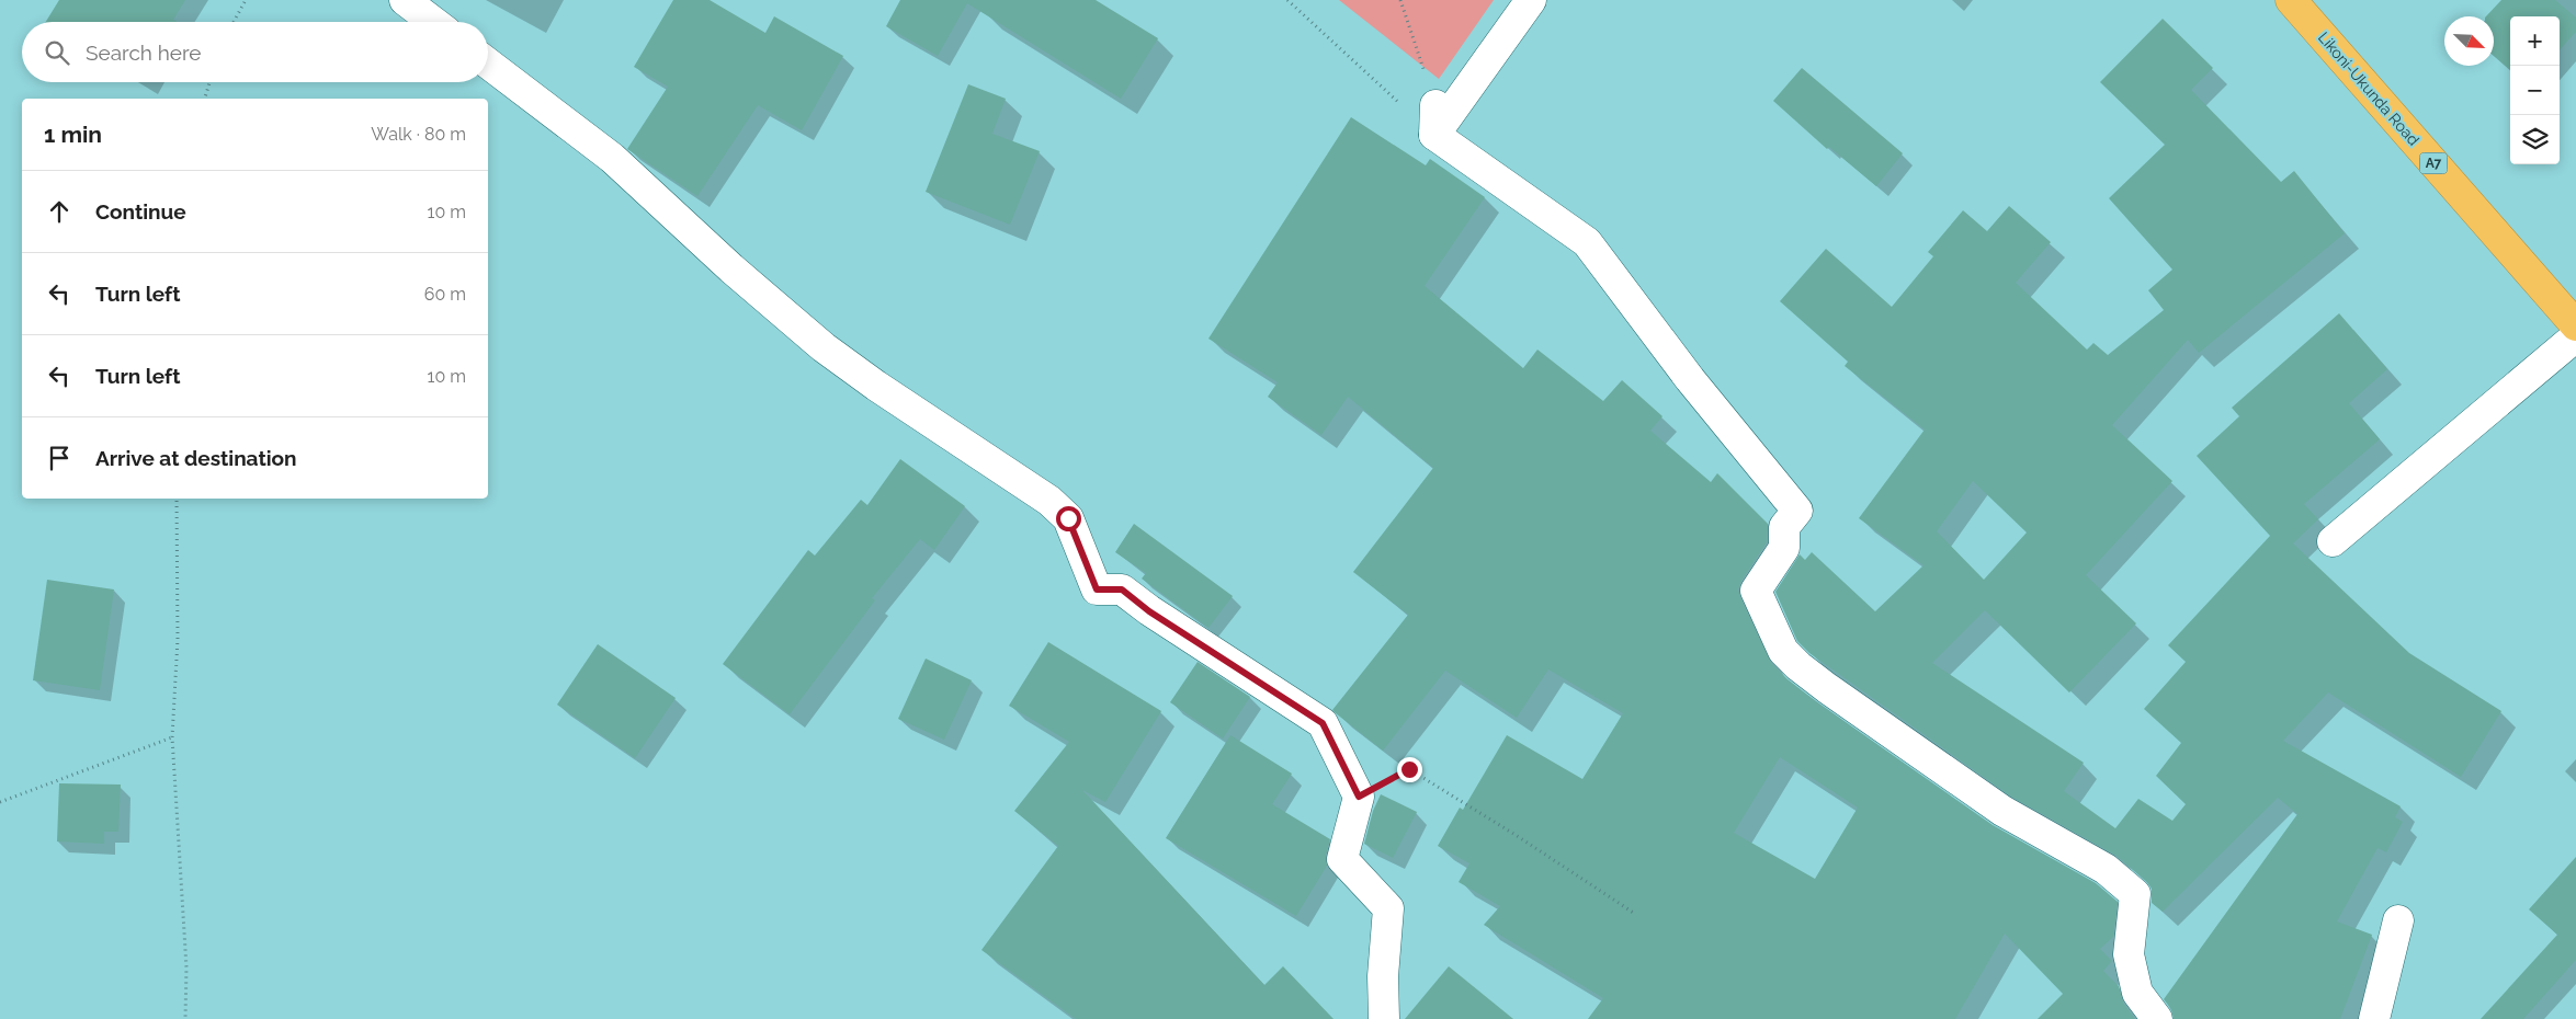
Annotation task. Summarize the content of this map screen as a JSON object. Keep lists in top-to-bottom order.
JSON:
{
  "streets": {
    "highway": ["Likoni-Ukunda Road", "A7"]
  },
  "north": "bottom right",
  "page": {
    "map_buttons": ["+", "−"],
    "search": "Search here",
    "heading": ["1 min", "Walk · 80 m"],
    "list": [
      ["Continue", "10 m"],
      ["Turn left", "60 m"],
      ["Turn left", "10 m"],
      "Arrive at destination"
    ]
  }
}
